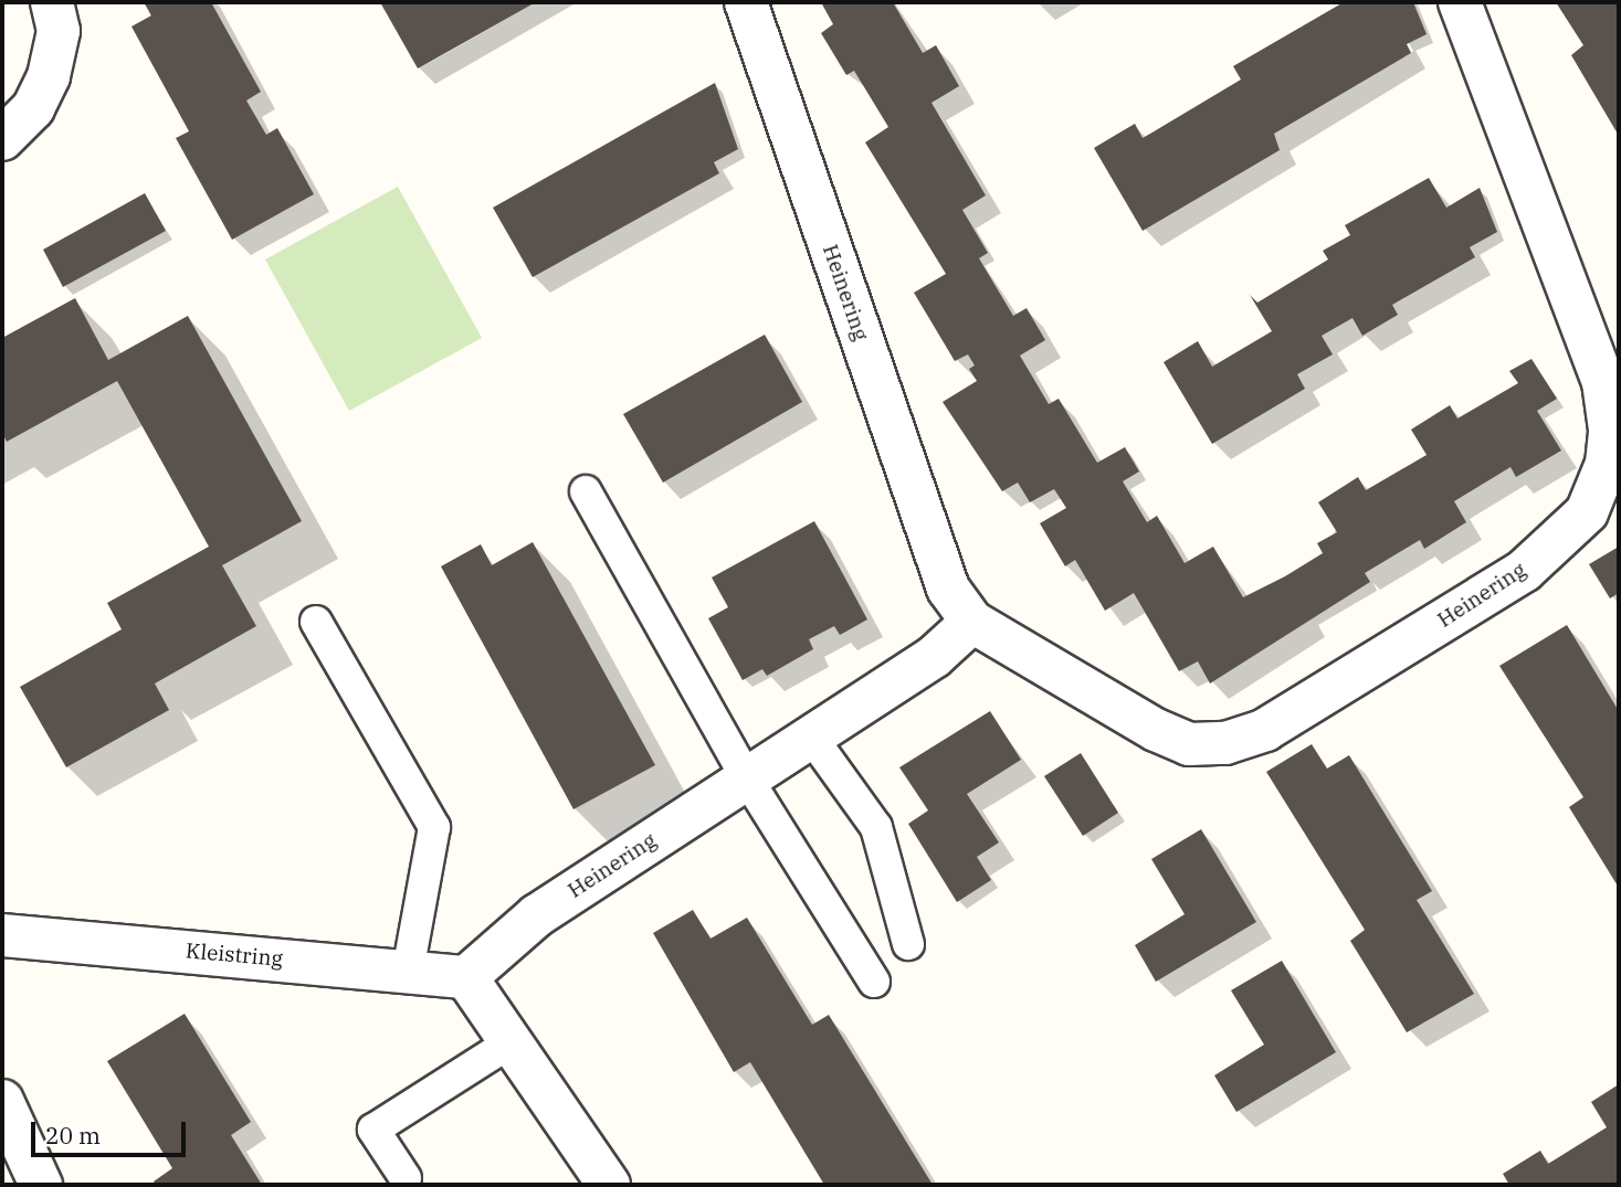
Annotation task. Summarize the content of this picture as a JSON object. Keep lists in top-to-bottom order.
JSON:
{
  "streets": {
    "street": ["Heinering", "Kleistring"]
  },
  "crossings": [
    ["Heinering", "Kleistring"]
  ],
  "scale_bar": "20 m"
}
